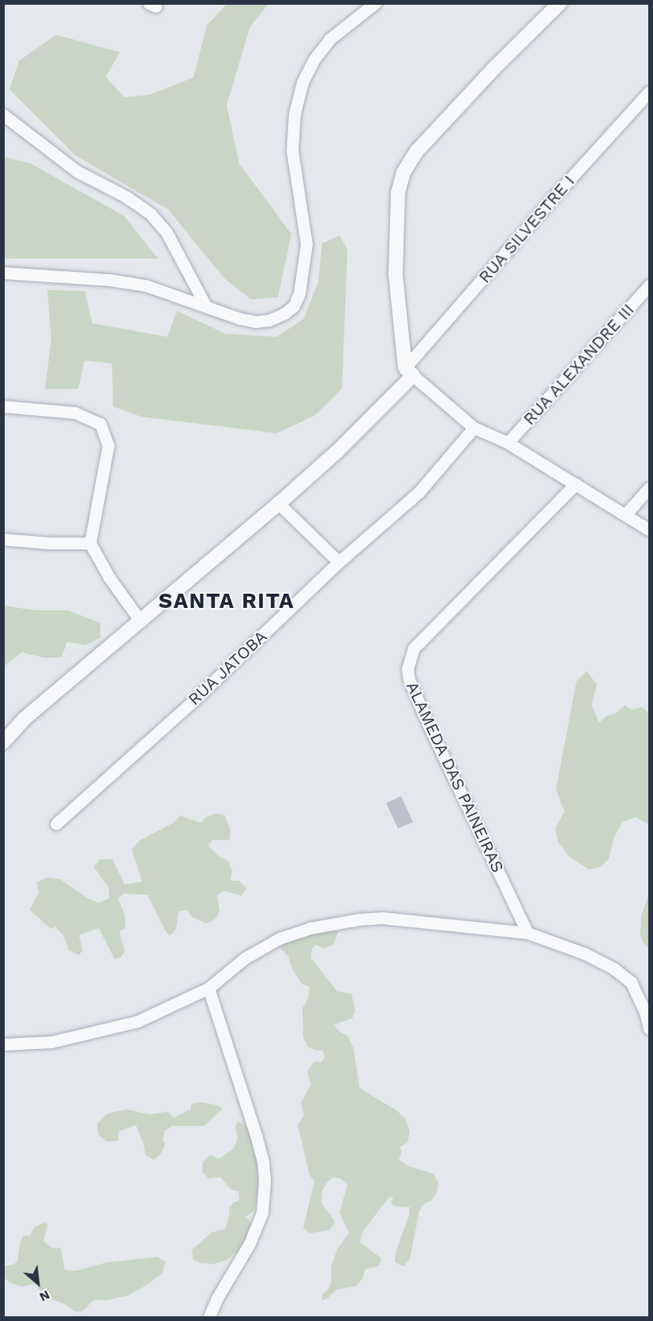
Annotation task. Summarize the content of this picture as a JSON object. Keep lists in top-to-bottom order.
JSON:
{
  "streets": {
    "street": [
      "RUA SILVESTRE I",
      "RUA ALEXANDRE III",
      "RUA JATOBA",
      "ALAMEDA DAS PAINEIRAS"
    ]
  },
  "districts": ["SANTA RITA"],
  "north": "bottom right"
}
